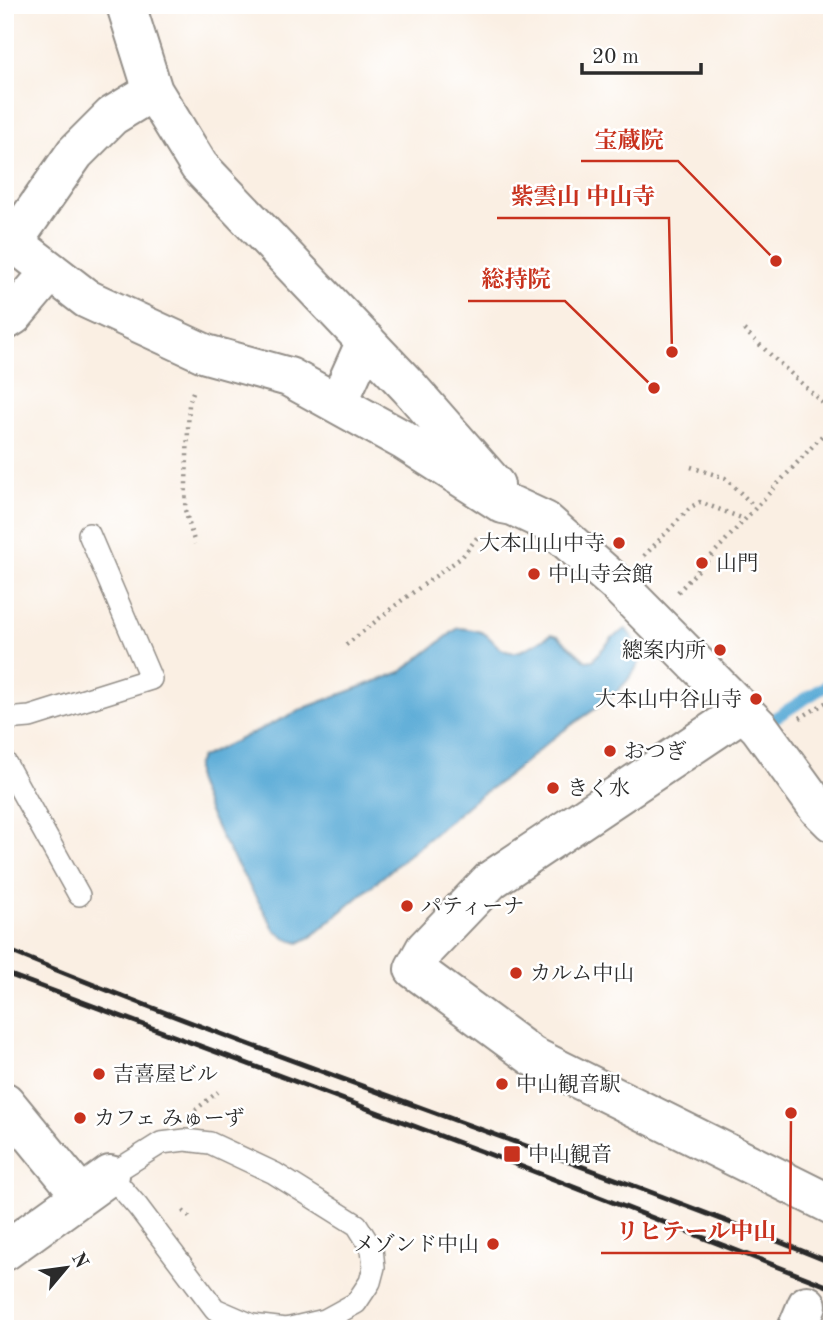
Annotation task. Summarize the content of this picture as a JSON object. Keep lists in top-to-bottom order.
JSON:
{
  "places": {
    "other": [
      "宝蔵院",
      "紫雲山 中山寺",
      "総持院",
      "大本山山中寺",
      "山門",
      "中山寺会館",
      "總案内所",
      "大本山中谷山寺",
      "おつぎ",
      "きく水",
      "パティーナ",
      "カルム中山",
      "吉喜屋ビル",
      "中山観音駅",
      "リヒテール中山",
      "カフェ みゅーず",
      "メゾンド中山"
    ],
    "transit": ["中山観音"]
  },
  "scale_bar": "20 m",
  "north": "top right"
}
